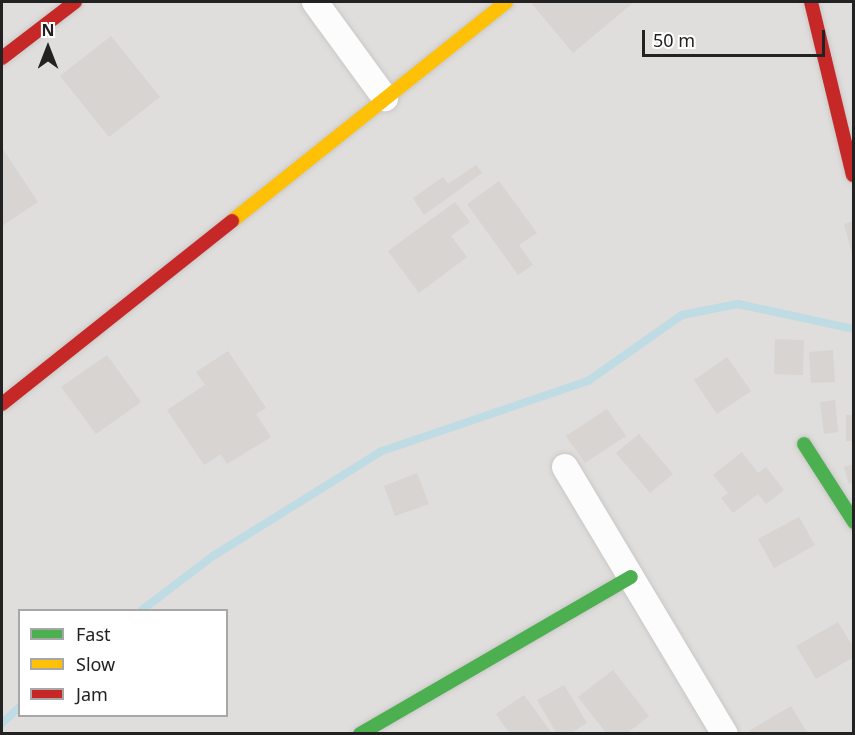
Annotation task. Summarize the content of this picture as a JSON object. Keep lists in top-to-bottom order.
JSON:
{
  "legend": ["Fast", "Slow", "Jam"],
  "scale_bar": "50 m",
  "north": "top"
}
